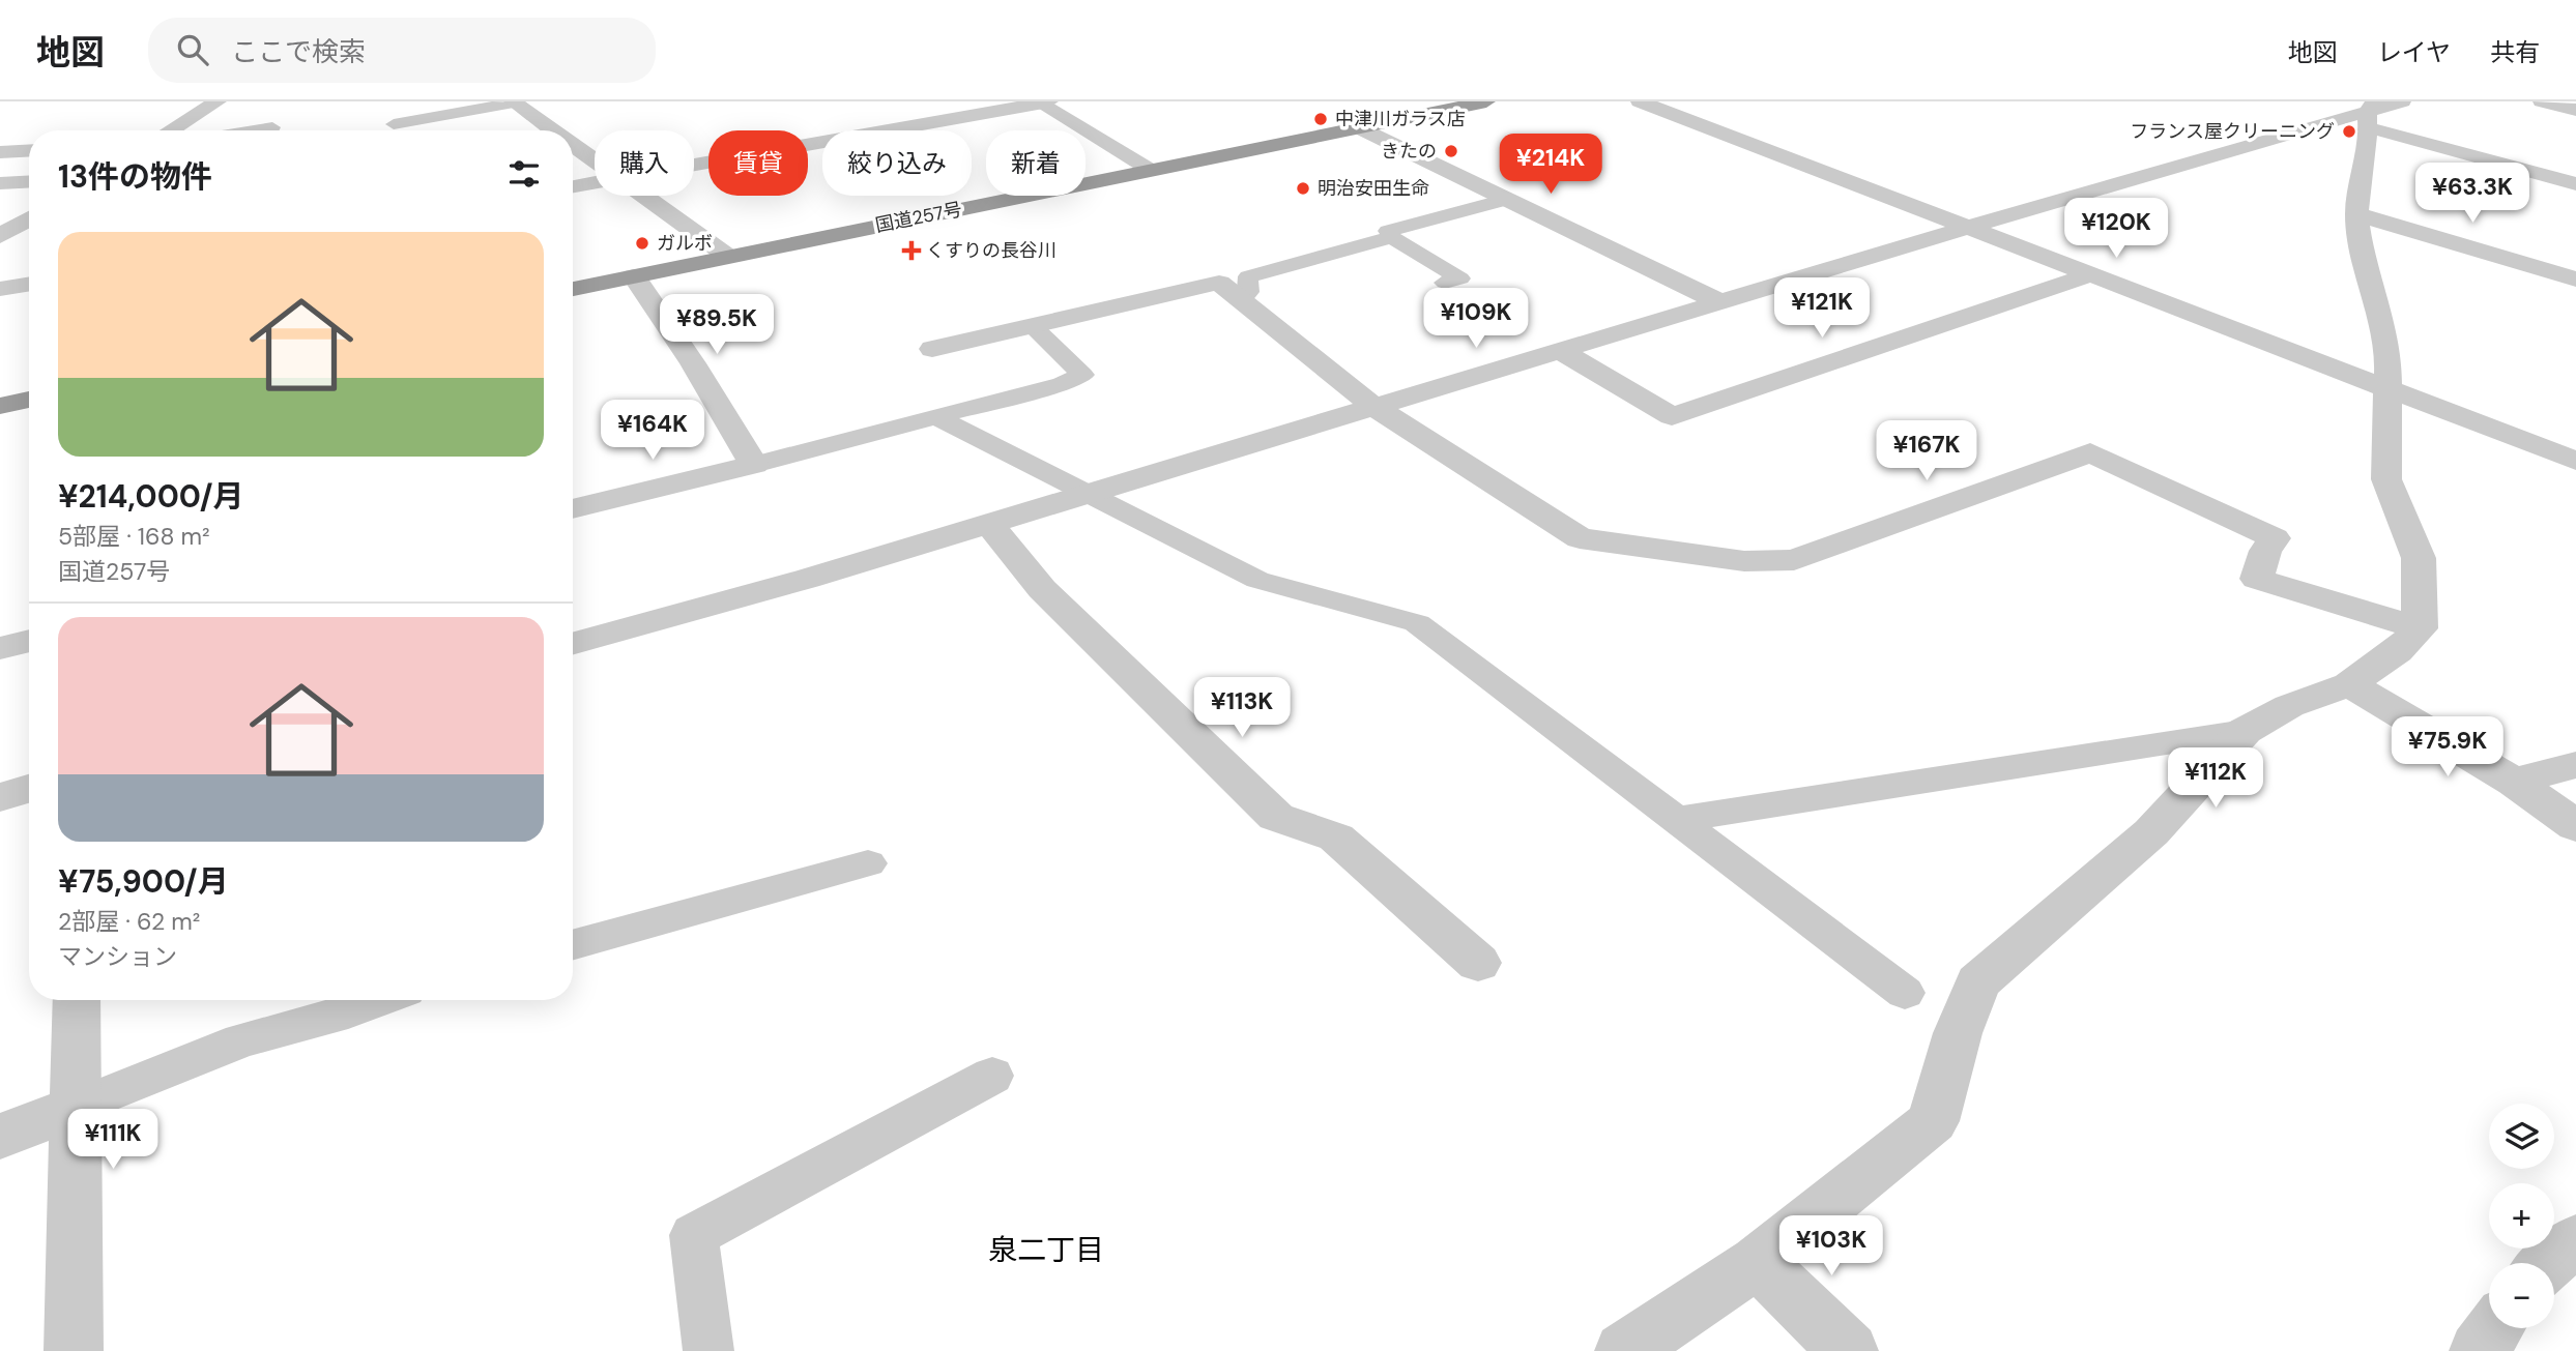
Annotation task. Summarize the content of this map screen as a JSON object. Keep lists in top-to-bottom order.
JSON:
{
  "streets": {
    "highway": ["国道257号"]
  },
  "districts": ["泉二丁目"],
  "places": {
    "other": [
      "中津川ガラス店",
      "フランス屋クリーニング",
      "きたの",
      "明治安田生命",
      "ガルボ"
    ],
    "health": ["くすりの長谷川"]
  },
  "page": {
    "header": "地図",
    "search": "ここで検索",
    "nav": ["地図", "レイヤ", "共有"],
    "chip": [
      "購入",
      "賃貸",
      "絞り込み",
      "新着"
    ],
    "heading": "13件の物件",
    "price": [
      "¥214K",
      "¥63.3K",
      "¥120K",
      "¥121K",
      "¥109K",
      "¥89.5K",
      "¥164K",
      "¥167K",
      "¥113K",
      "¥75.9K",
      "¥112K",
      "¥111K",
      "¥103K"
    ],
    "list": [
      {
        "name": "¥214,000/月",
        "note": "5部屋 · 168 m² · 国道257号"
      },
      {
        "name": "¥75,900/月",
        "note": "2部屋 · 62 m² · マンション"
      }
    ],
    "map_buttons": ["+", "−"]
  }
}
